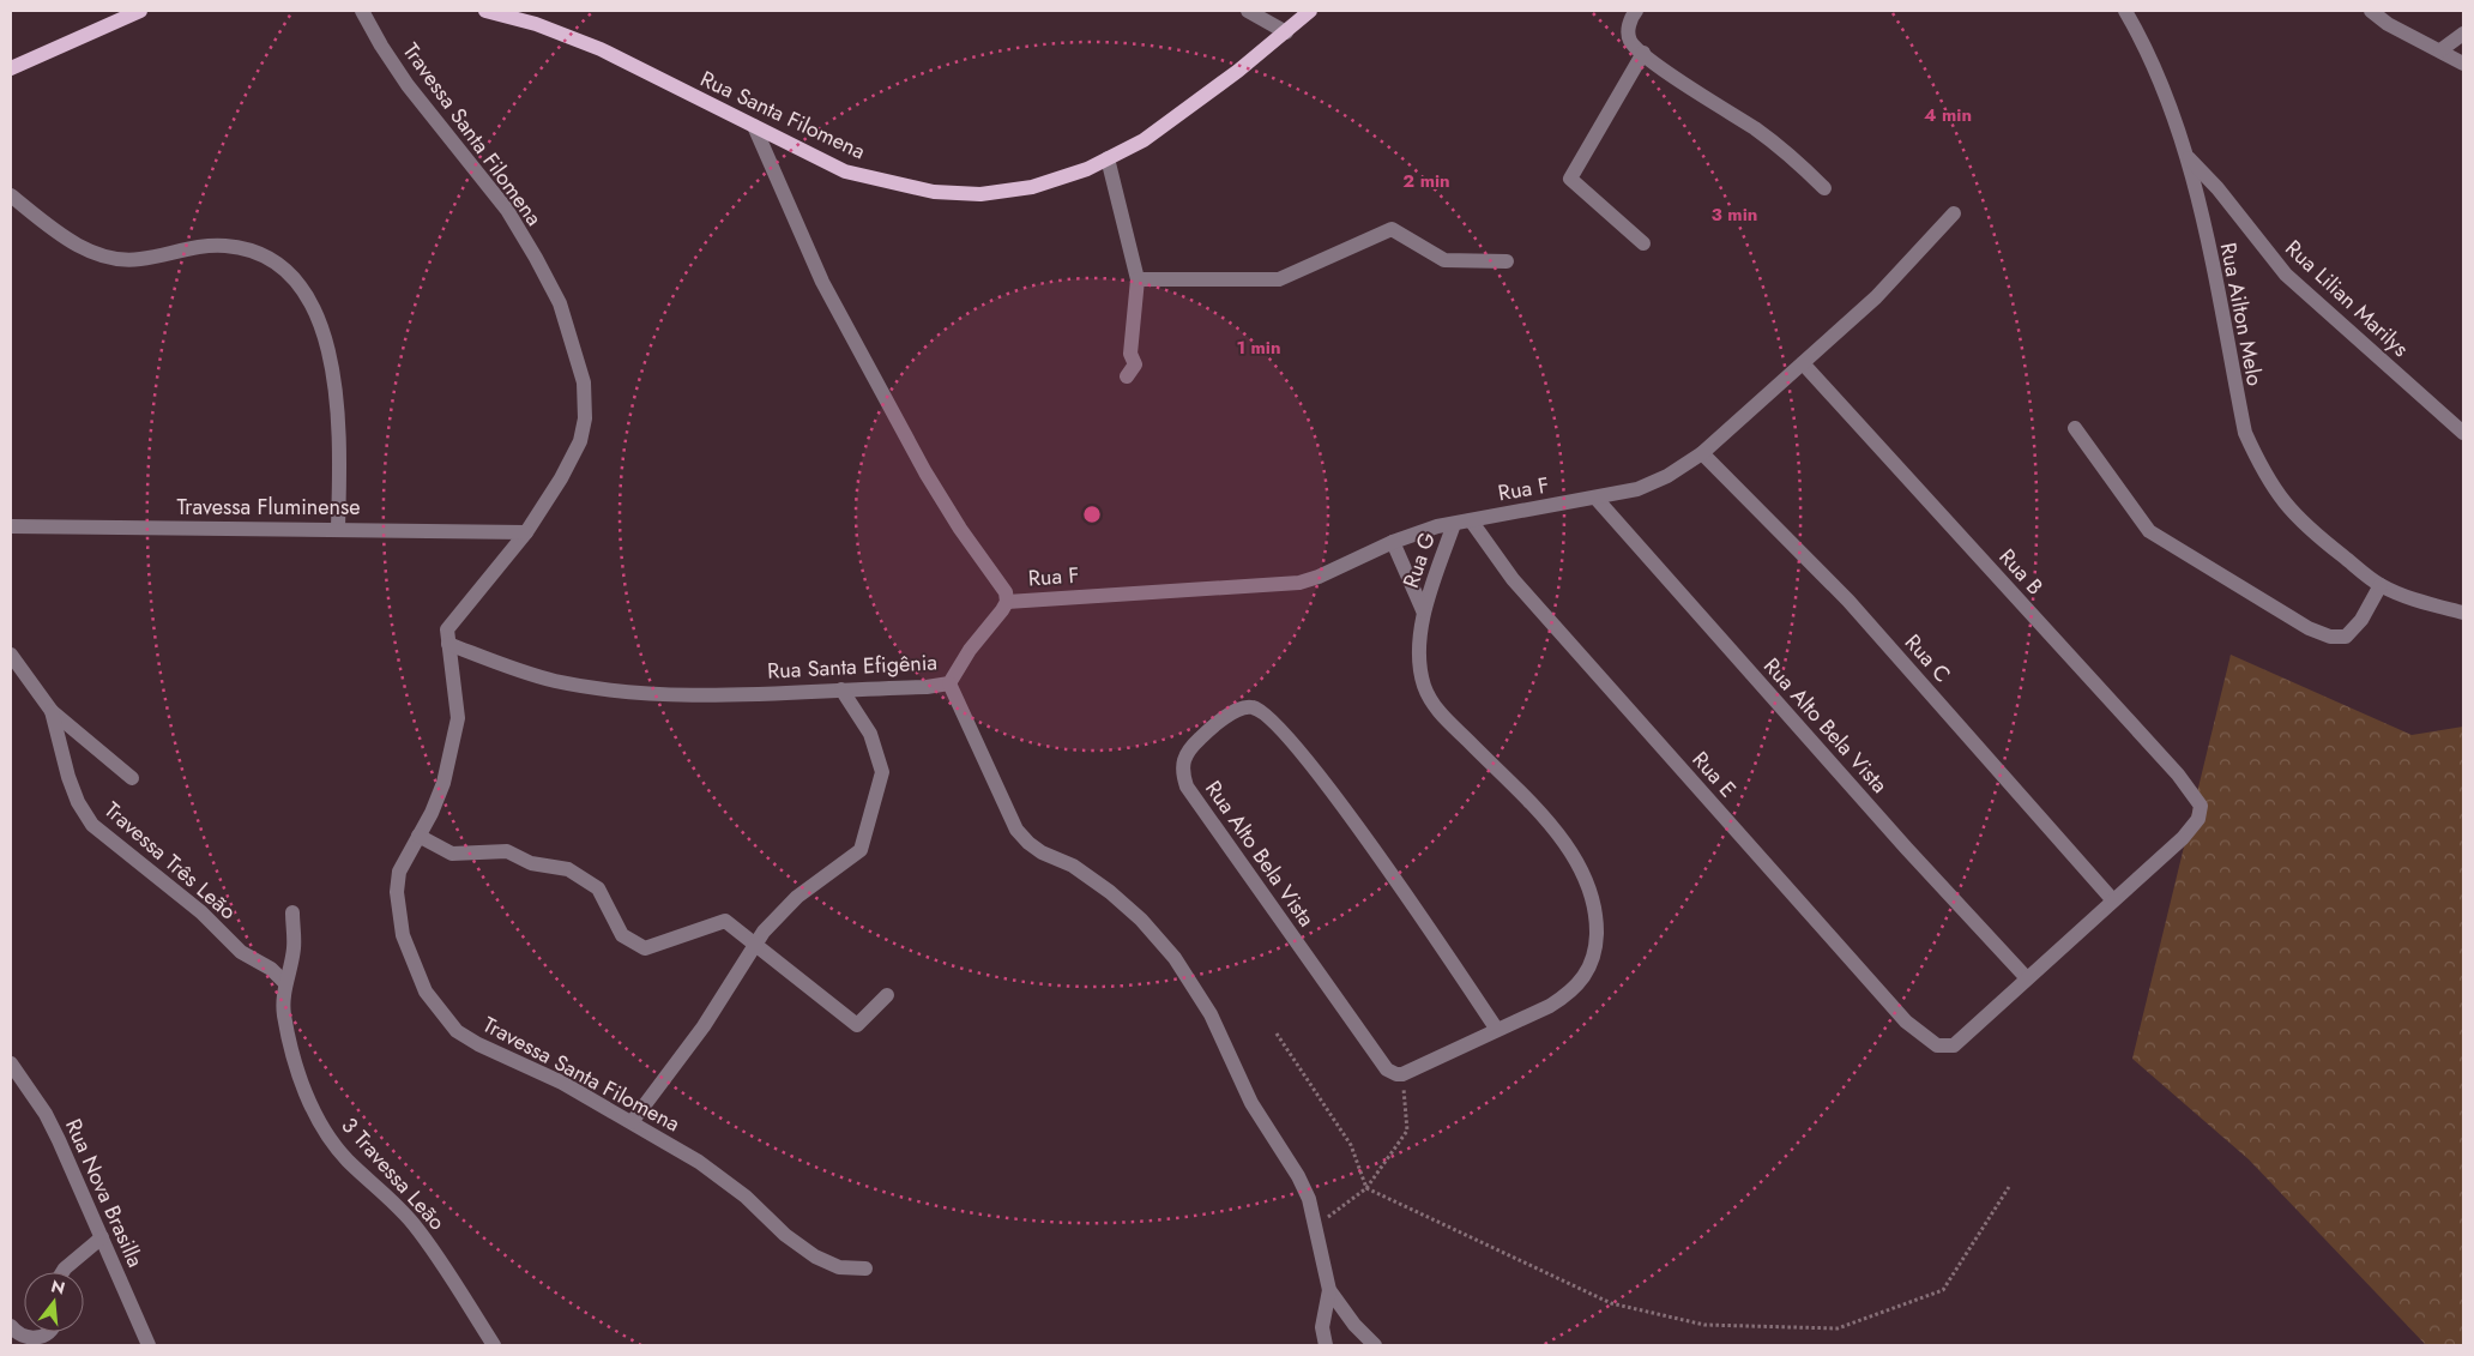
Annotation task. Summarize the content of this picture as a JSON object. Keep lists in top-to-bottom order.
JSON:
{
  "streets": {
    "main road": ["Rua Santa Filomena"],
    "street": [
      "Travessa Santa Filomena",
      "Rua Lilian Marilys",
      "Rua Ailton Melo",
      "Rua F",
      "Travessa Fluminense",
      "Rua G",
      "Rua B",
      "Rua C",
      "Rua Santa Efigênia",
      "Rua Alto Bela Vista",
      "Rua E",
      "Travessa Três Leão",
      "3 Travessa Leão",
      "Rua Nova Brasilla"
    ]
  },
  "crossings": [
    ["Travessa Santa Filomena", "Travessa Fluminense"],
    ["Travessa Santa Filomena", "Rua Santa Efigênia"],
    ["Rua Lilian Marilys", "Rua Ailton Melo"],
    ["Rua F", "Rua G"],
    ["Rua F", "Rua B"],
    ["Rua F", "Rua C"],
    ["Rua F", "Rua Santa Efigênia"],
    ["Rua F", "Rua Alto Bela Vista"],
    ["Rua F", "Rua E"],
    ["Rua B", "Rua C"],
    ["Rua Alto Bela Vista", "Rua E"],
    ["Travessa Três Leão", "3 Travessa Leão"]
  ],
  "north": "top",
  "rings": [
    "4 min",
    "2 min",
    "3 min",
    "1 min"
  ]
}
